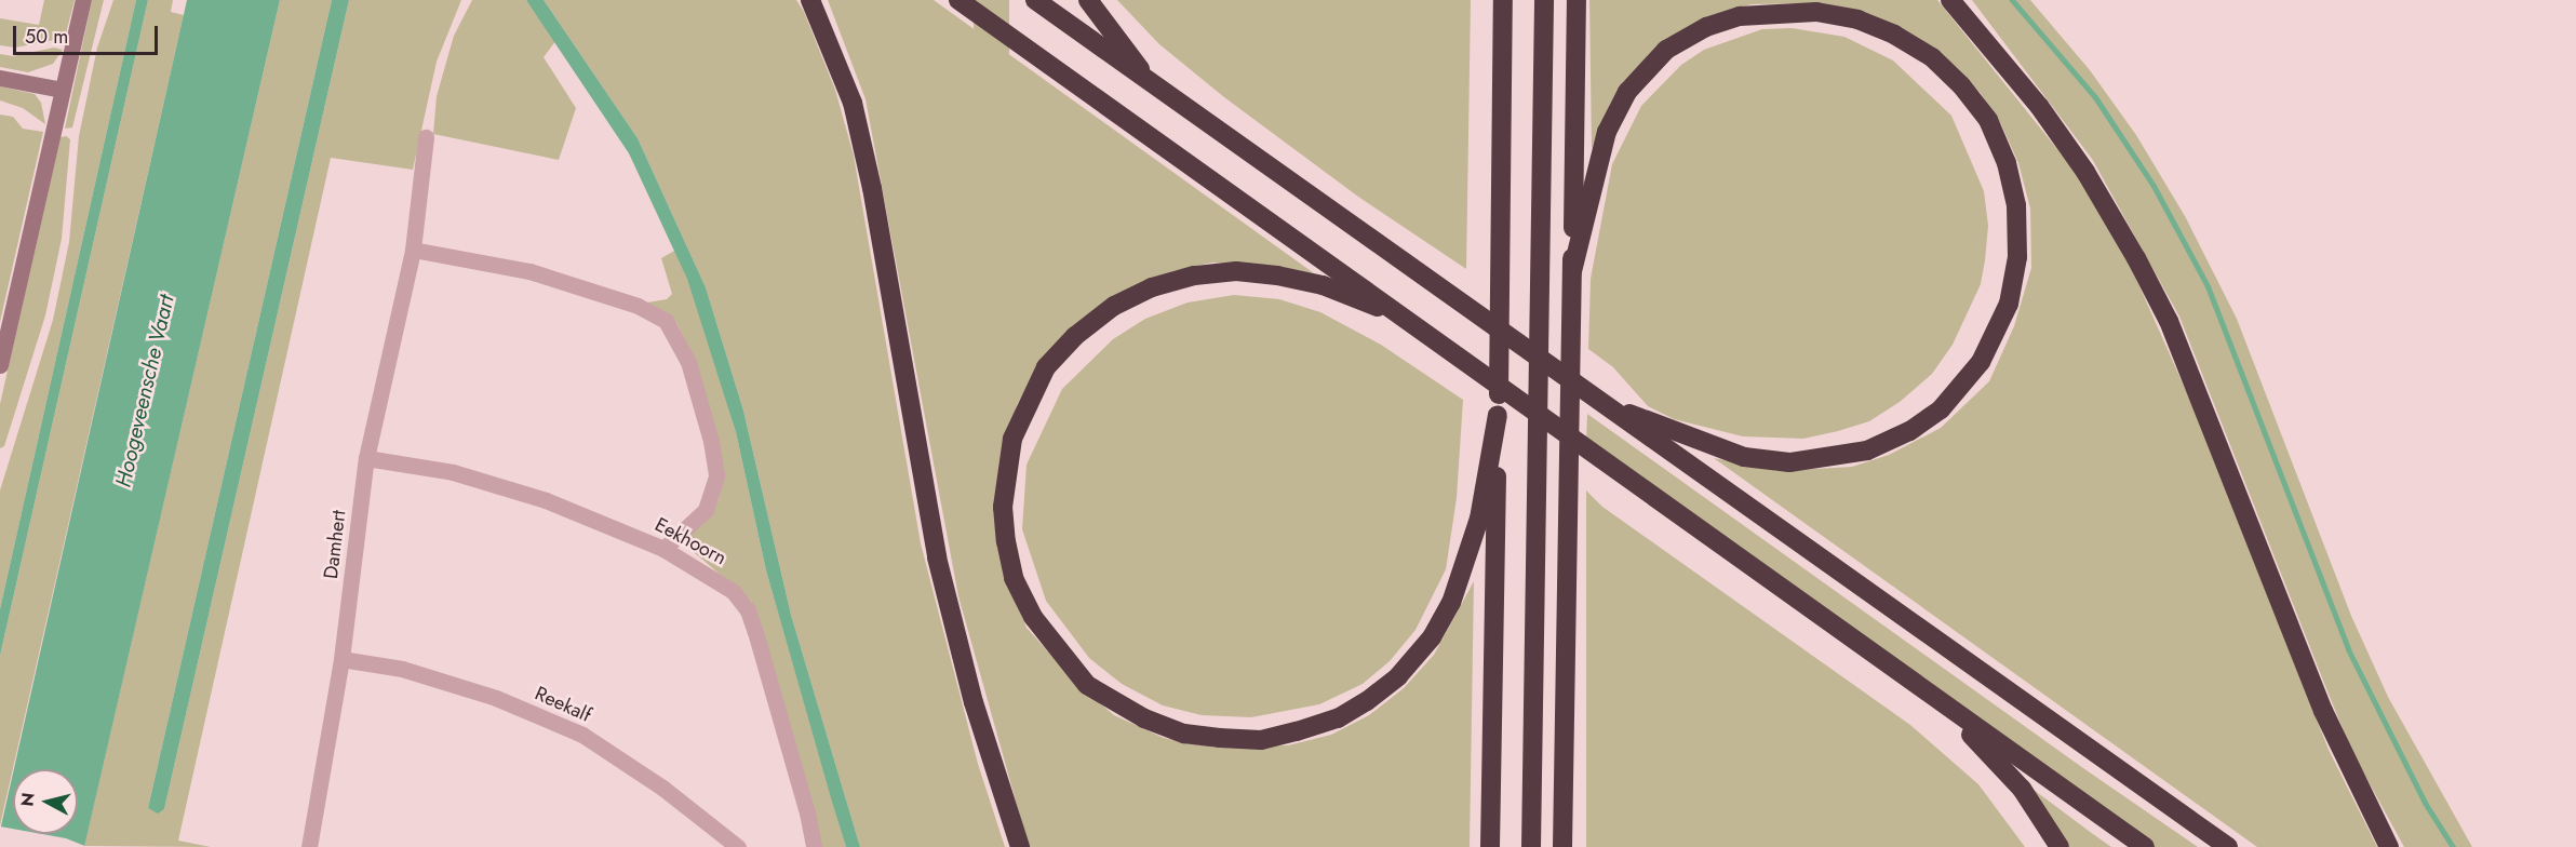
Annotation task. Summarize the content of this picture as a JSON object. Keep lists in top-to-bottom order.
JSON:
{
  "streets": {
    "street": ["Eekhoorn", "Damhert", "Reekalf"]
  },
  "crossings": [
    ["Eekhoorn", "Damhert"],
    ["Damhert", "Reekalf"]
  ],
  "water": ["Hoogeveensche Vaart"],
  "scale_bar": "50 m",
  "north": "left"
}
